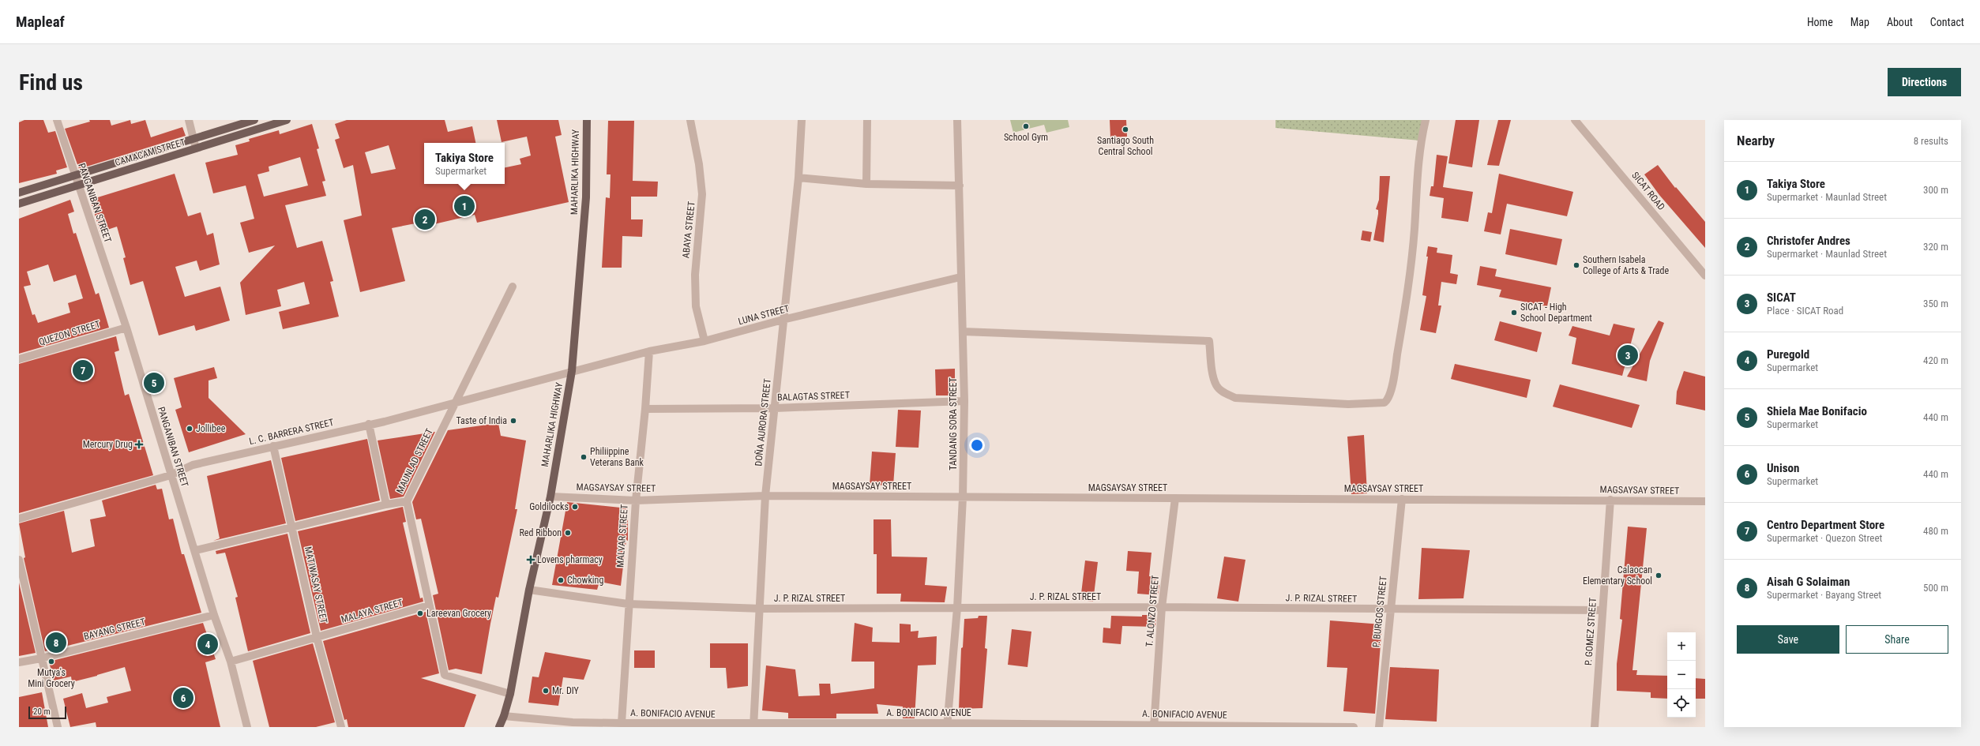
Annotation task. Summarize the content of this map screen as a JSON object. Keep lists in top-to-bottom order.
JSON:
{
  "streets": {
    "main road": ["CAMACAM STREET", "MAHARLIKA HIGHWAY"],
    "street": [
      "SICAT ROAD",
      "PANGANIBAN STREET",
      "ABAYA STREET",
      "LUNA STREET",
      "QUEZON STREET",
      "BALAGTAS STREET",
      "DOÑA AURORA STREET",
      "TANDANG SORA STREET",
      "L. C. BARRERA STREET",
      "MAUNLAD STREET",
      "MAGSAYSAY STREET",
      "MALVAR STREET",
      "MATIWASAY STREET",
      "J. P. RIZAL STREET",
      "MALAYA STREET",
      "T. ALONZO STREET",
      "P. BURGOS STREET",
      "BAYANG STREET",
      "P. GOMEZ STREET",
      "A. BONIFACIO AVENUE"
    ]
  },
  "crossings": [
    ["CAMACAM STREET", "PANGANIBAN STREET"],
    ["MAHARLIKA HIGHWAY", "LUNA STREET"],
    ["MAHARLIKA HIGHWAY", "L. C. BARRERA STREET"],
    ["MAHARLIKA HIGHWAY", "MAGSAYSAY STREET"],
    ["MAHARLIKA HIGHWAY", "J. P. RIZAL STREET"],
    ["MAHARLIKA HIGHWAY", "A. BONIFACIO AVENUE"],
    ["PANGANIBAN STREET", "QUEZON STREET"],
    ["PANGANIBAN STREET", "L. C. BARRERA STREET"],
    ["PANGANIBAN STREET", "MAUNLAD STREET"],
    ["PANGANIBAN STREET", "MALAYA STREET"],
    ["PANGANIBAN STREET", "BAYANG STREET"],
    ["ABAYA STREET", "LUNA STREET"],
    ["LUNA STREET", "DOÑA AURORA STREET"],
    ["LUNA STREET", "TANDANG SORA STREET"],
    ["LUNA STREET", "L. C. BARRERA STREET"],
    ["LUNA STREET", "MALVAR STREET"],
    ["BALAGTAS STREET", "DOÑA AURORA STREET"],
    ["BALAGTAS STREET", "TANDANG SORA STREET"],
    ["BALAGTAS STREET", "MALVAR STREET"],
    ["DOÑA AURORA STREET", "MAGSAYSAY STREET"],
    ["DOÑA AURORA STREET", "J. P. RIZAL STREET"],
    ["DOÑA AURORA STREET", "A. BONIFACIO AVENUE"],
    ["TANDANG SORA STREET", "MAGSAYSAY STREET"],
    ["TANDANG SORA STREET", "J. P. RIZAL STREET"],
    ["TANDANG SORA STREET", "A. BONIFACIO AVENUE"],
    ["L. C. BARRERA STREET", "MATIWASAY STREET"],
    ["MAUNLAD STREET", "MATIWASAY STREET"],
    ["MAGSAYSAY STREET", "MALVAR STREET"],
    ["MAGSAYSAY STREET", "T. ALONZO STREET"],
    ["MAGSAYSAY STREET", "P. BURGOS STREET"],
    ["MAGSAYSAY STREET", "P. GOMEZ STREET"],
    ["MALVAR STREET", "J. P. RIZAL STREET"],
    ["MALVAR STREET", "A. BONIFACIO AVENUE"],
    ["MATIWASAY STREET", "MALAYA STREET"],
    ["J. P. RIZAL STREET", "T. ALONZO STREET"],
    ["J. P. RIZAL STREET", "P. BURGOS STREET"],
    ["J. P. RIZAL STREET", "P. GOMEZ STREET"],
    ["T. ALONZO STREET", "A. BONIFACIO AVENUE"]
  ],
  "places": {
    "other": [
      "School Gym",
      "Santiago South Central School",
      "Southern Isabela College of Arts & Trade",
      "SICAT - High School Department",
      "Taste of India",
      "Jollibee",
      "Philiippine Veterans Bank",
      "Goldilocks",
      "Red Ribbon",
      "Calaocan Elementary School",
      "Chowking",
      "Lareevan Grocery",
      "Mutya's Mini Grocery",
      "Mr. DIY"
    ],
    "health": ["Mercury Drug", "Lovens pharmacy"]
  },
  "scale_bar": "20 m",
  "page": {
    "header": "Mapleaf",
    "nav": [
      "Home",
      "Map",
      "About",
      "Contact"
    ],
    "buttons": [
      "Directions",
      ["Save", "Share"]
    ],
    "title": "Find us",
    "heading": ["Nearby", "8 results"],
    "popup": ["Takiya Store", "Supermarket"],
    "list": [
      {
        "mark": "1",
        "name": "Takiya Store",
        "note": "Supermarket · Maunlad Street",
        "value": "300 m"
      },
      {
        "mark": "2",
        "name": "Christofer Andres",
        "note": "Supermarket · Maunlad Street",
        "value": "320 m"
      },
      {
        "mark": "3",
        "name": "SICAT",
        "note": "Place · SICAT Road",
        "value": "350 m"
      },
      {
        "mark": "4",
        "name": "Puregold",
        "note": "Supermarket",
        "value": "420 m"
      },
      {
        "mark": "5",
        "name": "Shiela Mae Bonifacio",
        "note": "Supermarket",
        "value": "440 m"
      },
      {
        "mark": "6",
        "name": "Unison",
        "note": "Supermarket",
        "value": "440 m"
      },
      {
        "mark": "7",
        "name": "Centro Department Store",
        "note": "Supermarket · Quezon Street",
        "value": "480 m"
      },
      {
        "mark": "8",
        "name": "Aisah G Solaiman",
        "note": "Supermarket · Bayang Street",
        "value": "500 m"
      }
    ],
    "pins": [
      "1",
      "2",
      "3",
      "7",
      "5",
      "8",
      "4",
      "6"
    ],
    "map_buttons": ["+", "−"],
    "scale": "20 m"
  }
}
